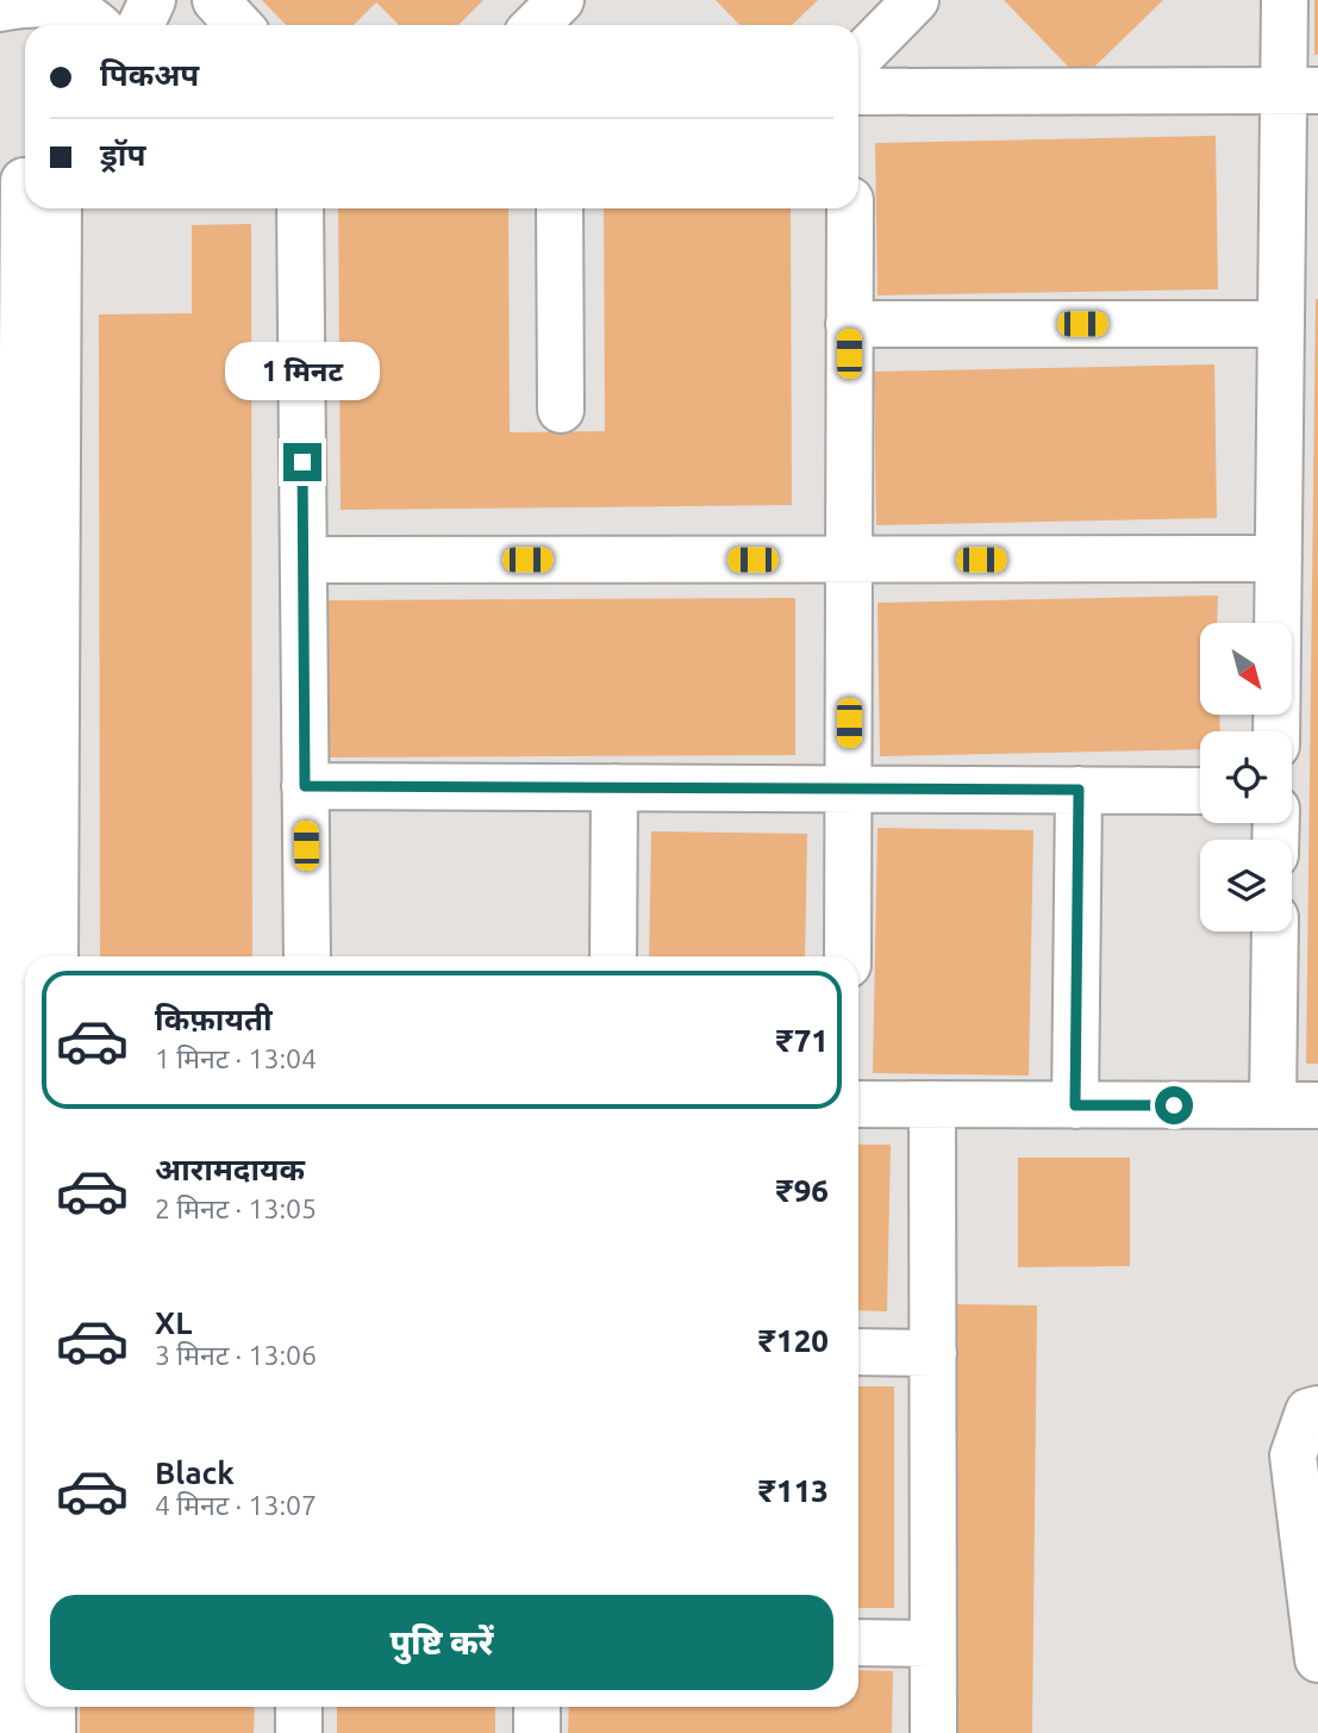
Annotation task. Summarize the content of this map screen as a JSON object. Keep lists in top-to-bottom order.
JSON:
{
  "north": "bottom right",
  "page": {
    "banner": ["पिकअप", "ड्रॉप"],
    "bubble": "1 मिनट",
    "list": [
      {
        "name": "किफ़ायती",
        "note": "1 मिनट · 13:04",
        "value": "₹71"
      },
      {
        "name": "आरामदायक",
        "note": "2 मिनट · 13:05",
        "value": "₹96"
      },
      {
        "name": "XL",
        "note": "3 मिनट · 13:06",
        "value": "₹120"
      },
      {
        "name": "Black",
        "note": "4 मिनट · 13:07",
        "value": "₹113"
      }
    ],
    "buttons": "पुष्टि करें"
  }
}
